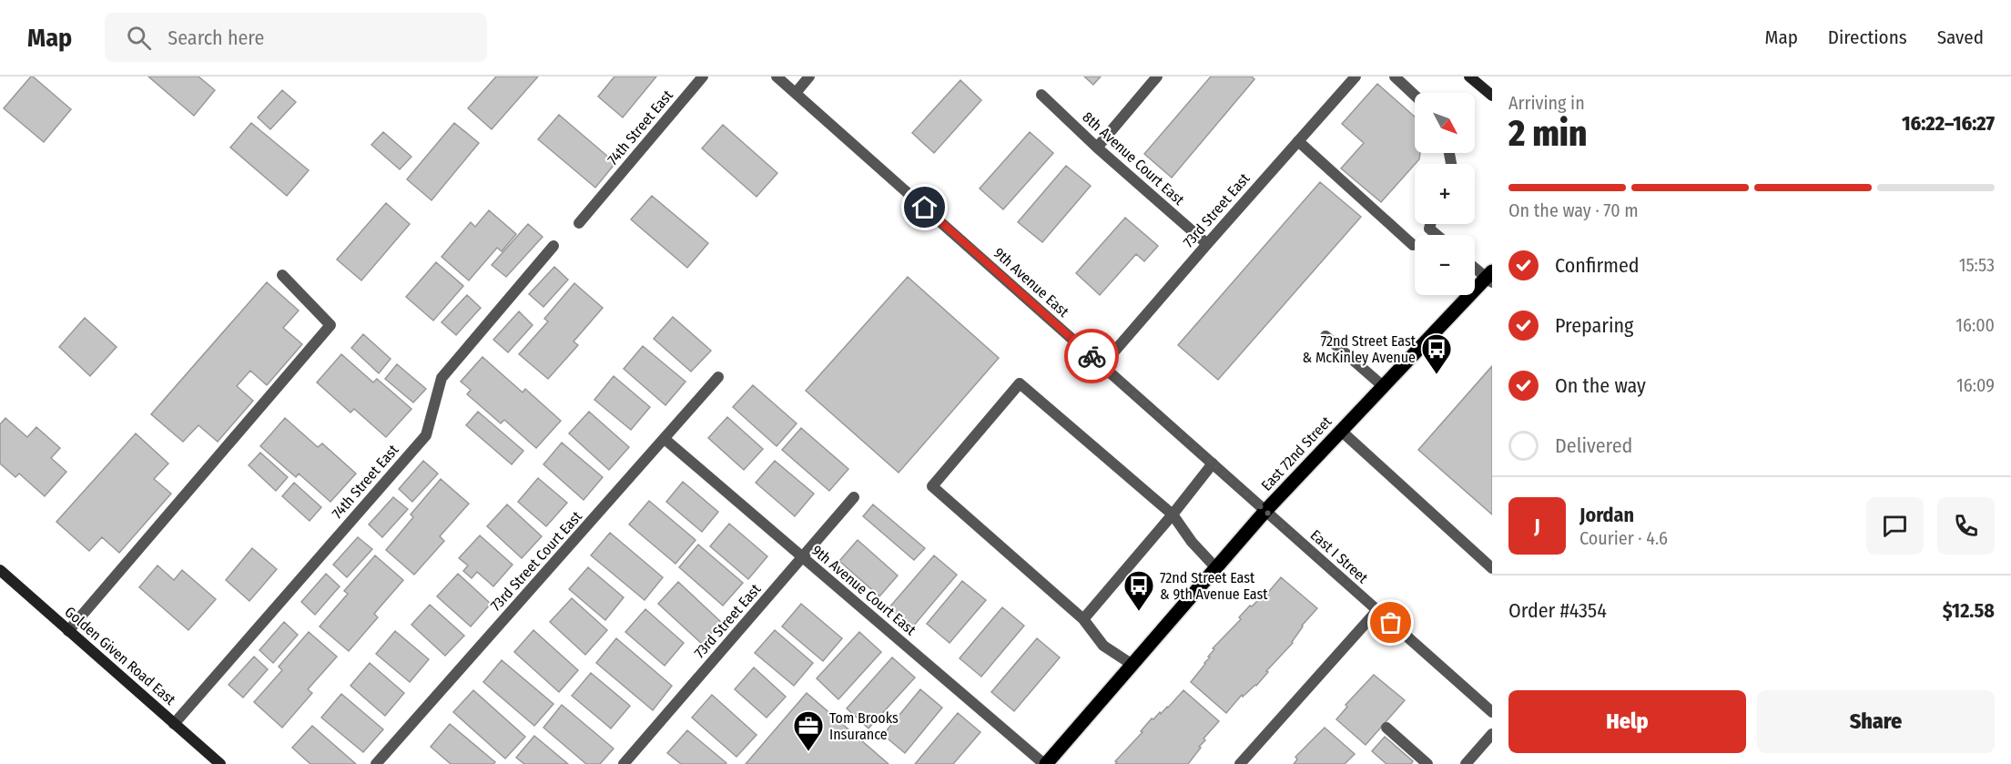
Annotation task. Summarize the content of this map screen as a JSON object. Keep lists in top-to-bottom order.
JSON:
{
  "streets": {
    "main road": ["East 72nd Street"],
    "street": [
      "74th Street East",
      "8th Avenue Court East",
      "73rd Street East",
      "9th Avenue East",
      "East I Street",
      "73rd Street Court East",
      "9th Avenue Court East",
      "Golden Given Road East"
    ]
  },
  "crossings": [
    ["74th Street East", "Golden Given Road East"],
    ["8th Avenue Court East", "73rd Street East"],
    ["73rd Street East", "9th Avenue East"],
    ["73rd Street East", "9th Avenue Court East"],
    ["9th Avenue East", "East 72nd Street"],
    ["9th Avenue East", "East I Street"],
    ["East 72nd Street", "East I Street"],
    ["East 72nd Street", "9th Avenue Court East"],
    ["73rd Street Court East", "9th Avenue Court East"]
  ],
  "places": {
    "bus stop": ["72nd Street East & McKinley Avenue", "72nd Street East & 9th Avenue East"],
    "office": ["Tom Brooks Insurance"]
  },
  "north": "bottom right",
  "page": {
    "header": "Map",
    "search": "Search here",
    "nav": ["Map", "Directions", "Saved"],
    "heading": ["2 min", "Arriving in", "16:22–16:27"],
    "panel": [
      "Jordan",
      "Courier · 4.6",
      "Order #4354",
      "$12.58"
    ],
    "map_buttons": ["+", "−"],
    "bar": "On the way · 70 m",
    "list": [
      ["Confirmed", "15:53"],
      ["Preparing", "16:00"],
      ["On the way", "16:09"],
      "Delivered"
    ],
    "round": "J",
    "buttons": ["Help", "Share"]
  }
}
